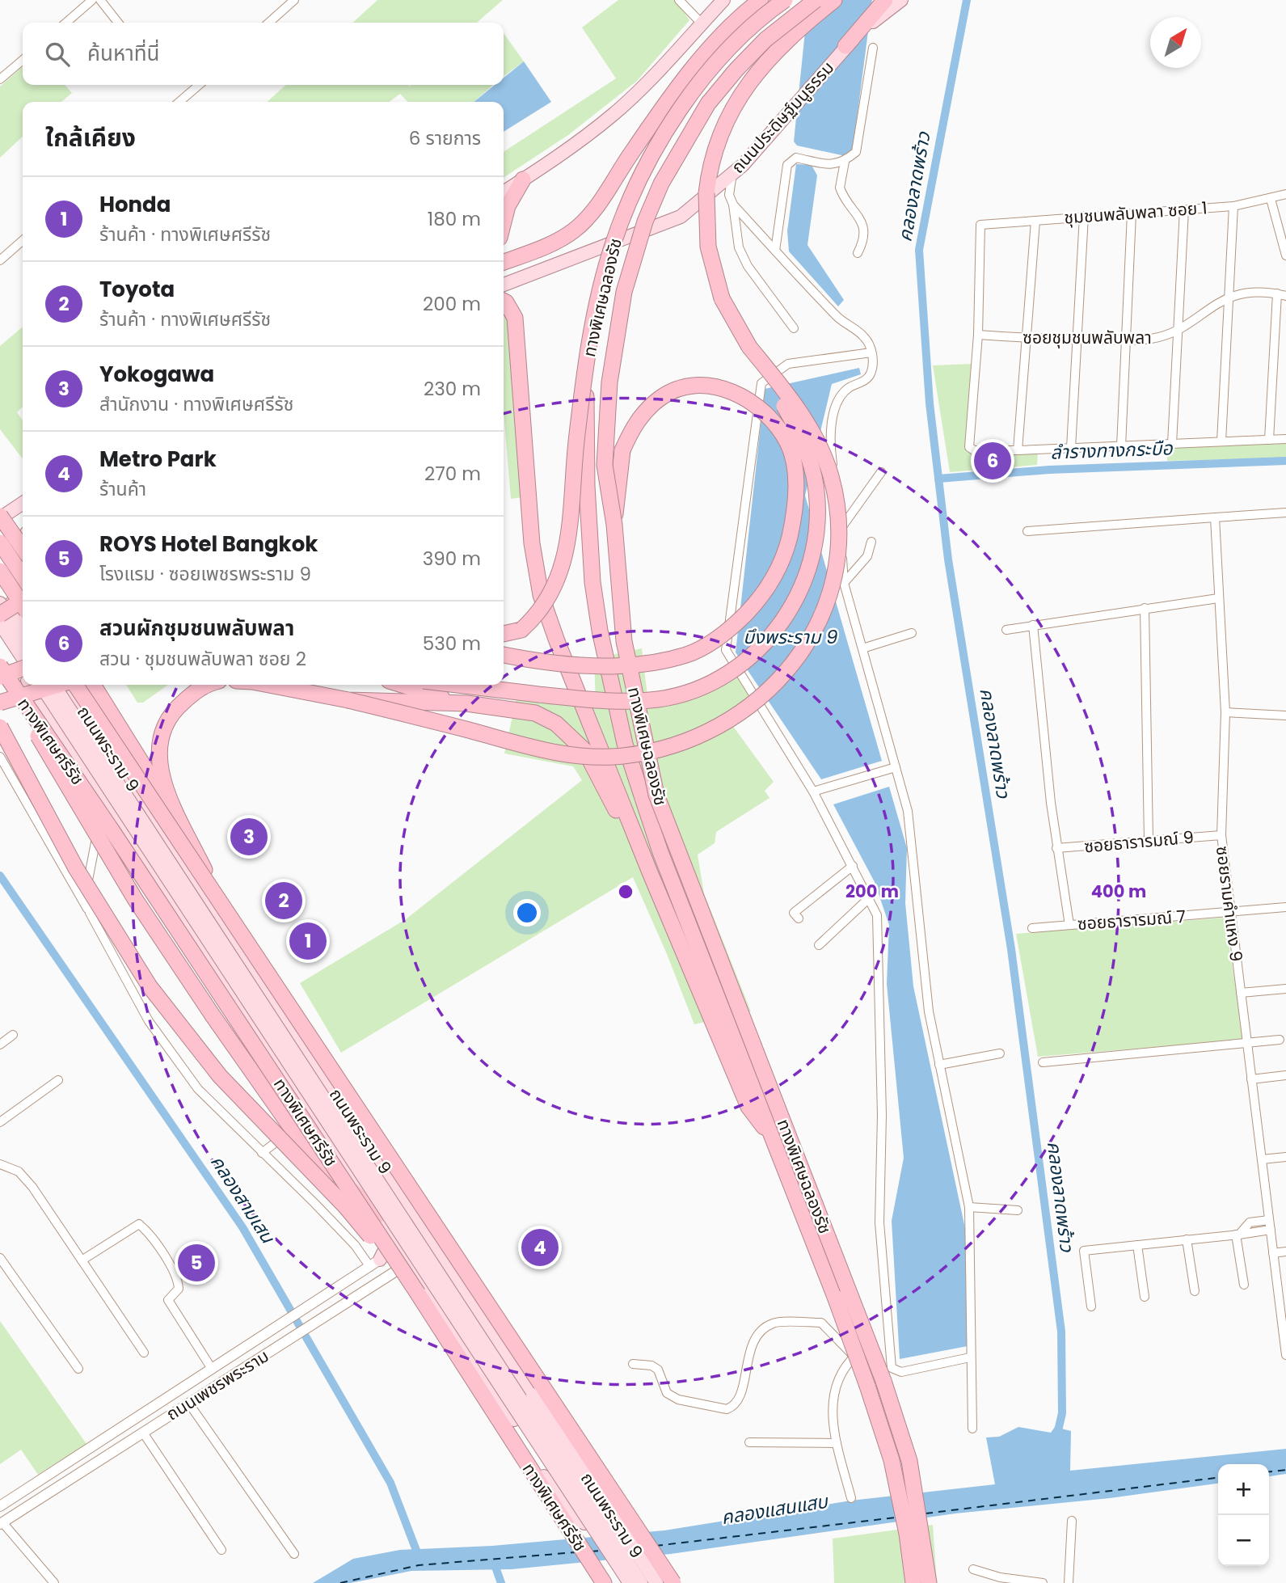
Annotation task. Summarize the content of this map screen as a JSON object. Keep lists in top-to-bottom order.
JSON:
{
  "streets": {
    "highway": ["ทางพิเศษฉลองรัช", "ทางพิเศษศรีรัช"],
    "main road": ["ถนนประดิษฐ์มนูธรรม", "ถนนพระราม 9"],
    "street": [
      "ชุมชนพลับพลา ซอย 1",
      "ซอยชุมชนพลับพลา",
      "ซอยธารารมณ์ 9",
      "ซอยรามคำแหง 9",
      "ซอยธารารมณ์ 7",
      "ถนนเพชรพระราม"
    ]
  },
  "crossings": [
    ["ชุมชนพลับพลา ซอย 1", "ซอยชุมชนพลับพลา"],
    ["ถนนพระราม 9", "ถนนเพชรพระราม"],
    ["ซอยธารารมณ์ 9", "ซอยรามคำแหง 9"],
    ["ซอยรามคำแหง 9", "ซอยธารารมณ์ 7"]
  ],
  "water": [
    "คลองลาดพร้าว",
    "ลำรางทางกระบือ",
    "บึงพระราม 9",
    "คลองสามเสน",
    "คลองแสนแสบ"
  ],
  "north": "top right",
  "page": {
    "search": "ค้นหาที่นี่",
    "heading": ["ใกล้เคียง", "6 รายการ"],
    "list": [
      {
        "mark": "1",
        "name": "Honda",
        "note": "ร้านค้า · ทางพิเศษศรีรัช",
        "value": "180 m"
      },
      {
        "mark": "2",
        "name": "Toyota",
        "note": "ร้านค้า · ทางพิเศษศรีรัช",
        "value": "200 m"
      },
      {
        "mark": "3",
        "name": "Yokogawa",
        "note": "สำนักงาน · ทางพิเศษศรีรัช",
        "value": "230 m"
      },
      {
        "mark": "4",
        "name": "Metro Park",
        "note": "ร้านค้า",
        "value": "270 m"
      },
      {
        "mark": "5",
        "name": "ROYS Hotel Bangkok",
        "note": "โรงแรม · ซอยเพชรพระราม 9",
        "value": "390 m"
      },
      {
        "mark": "6",
        "name": "สวนผักชุมชนพลับพลา",
        "note": "สวน · ชุมชนพลับพลา ซอย 2",
        "value": "530 m"
      }
    ],
    "pins": [
      "6",
      "3",
      "2",
      "1",
      "4",
      "5"
    ],
    "map_buttons": ["+", "−"]
  },
  "rings": ["200 m", "400 m"]
}
